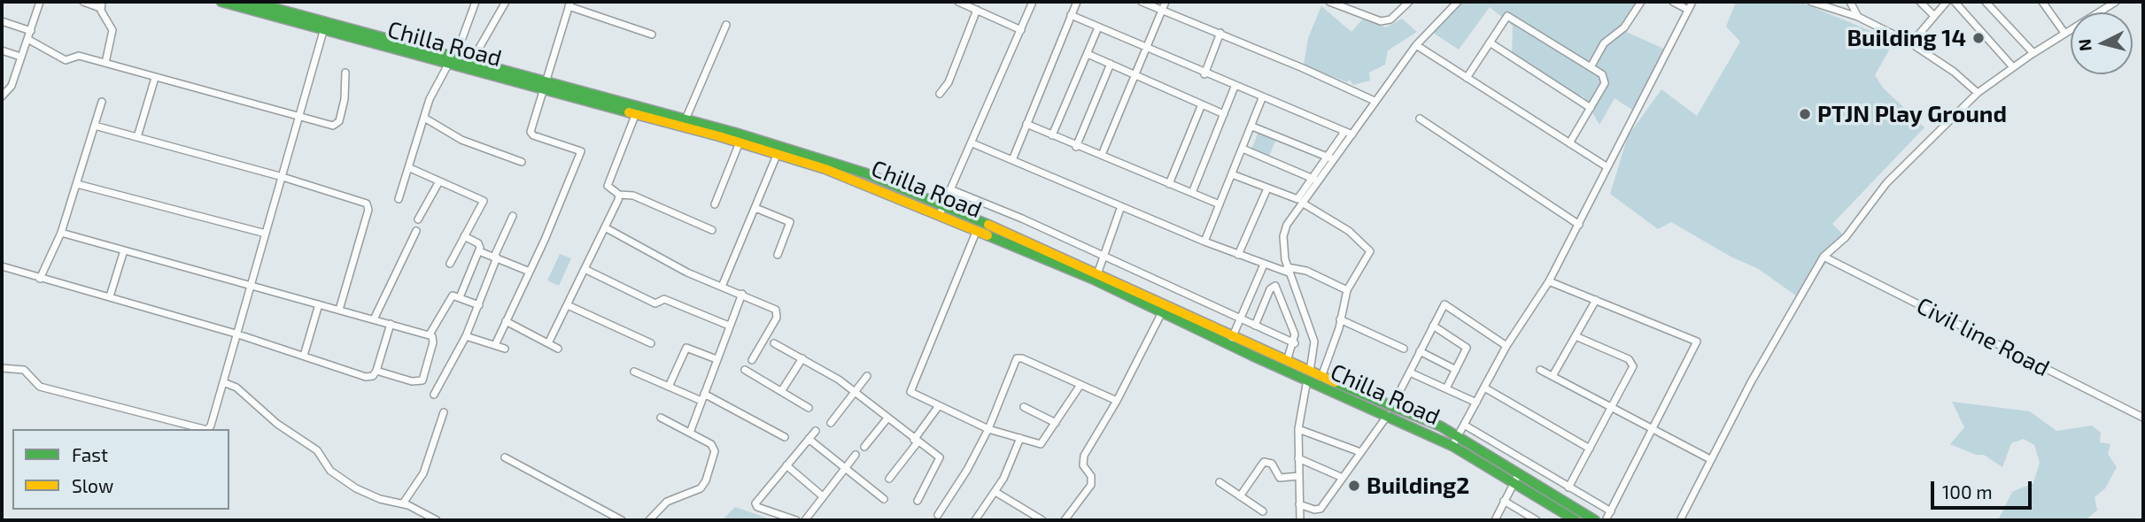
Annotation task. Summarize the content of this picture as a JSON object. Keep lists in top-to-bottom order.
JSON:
{
  "streets": {
    "main road": ["Chilla Road"],
    "street": ["Civil line Road"]
  },
  "places": ["Building 14", "PTJN Play Ground", "Building2"],
  "legend": ["Fast", "Slow"],
  "scale_bar": "100 m",
  "north": "left"
}
